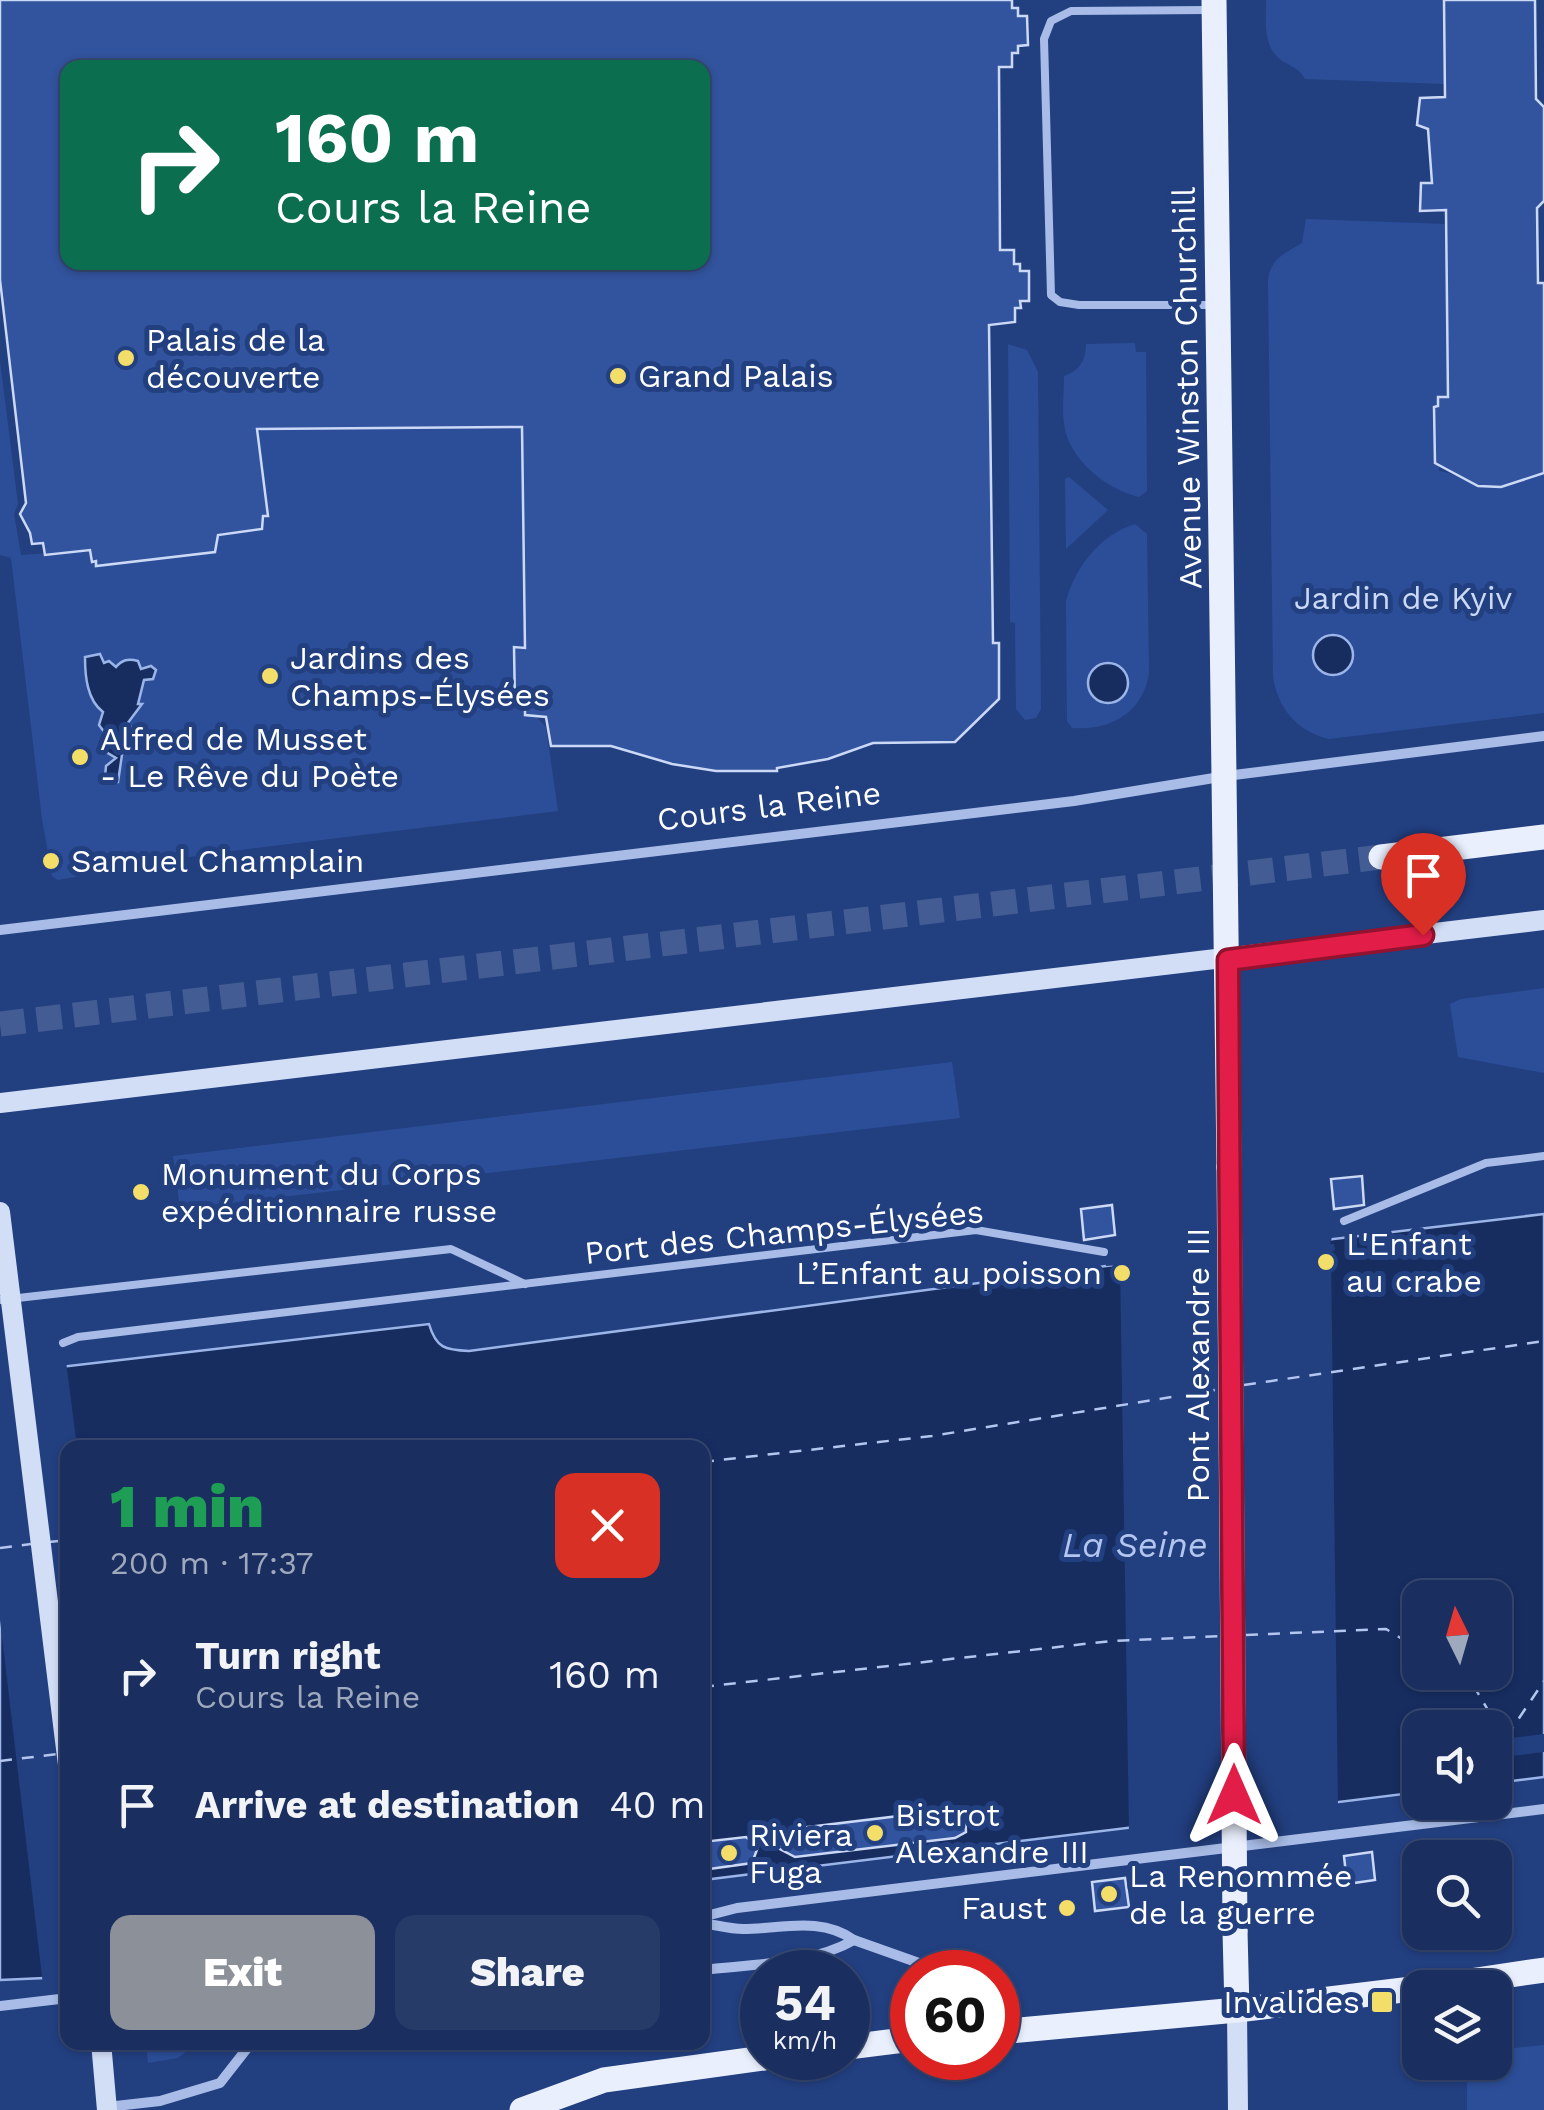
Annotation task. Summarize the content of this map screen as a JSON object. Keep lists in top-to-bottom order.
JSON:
{
  "streets": {
    "main road": ["Avenue Winston Churchill", "Pont Alexandre III"],
    "street": ["Cours la Reine"],
    "lane": ["Port des Champs-Élysées"]
  },
  "crossings": [
    ["Avenue Winston Churchill", "Cours la Reine"],
    ["Avenue Winston Churchill", "Pont Alexandre III"]
  ],
  "water": ["La Seine"],
  "parks": ["Jardin de Kyiv"],
  "places": {
    "other": [
      "Palais de la découverte",
      "Grand Palais",
      "Jardins des Champs-Élysées",
      "Alfred de Musset - Le Rêve du Poète",
      "Samuel Champlain",
      "Monument du Corps expéditionnaire russe",
      "L'Enfant au crabe",
      "L’Enfant au poisson",
      "Bistrot Alexandre III",
      "Riviera Fuga",
      "La Renommée de la guerre",
      "Faust"
    ],
    "transit": ["Invalides"]
  },
  "north": "top",
  "page": {
    "turn": ["160 m", "Cours la Reine"],
    "heading": ["1 min", "200 m · 17:37"],
    "list": [
      {
        "name": "Turn right",
        "note": "Cours la Reine",
        "value": "160 m"
      },
      {
        "name": "Arrive at destination",
        "value": "40 m"
      }
    ],
    "buttons": ["Exit", "Share"],
    "speed": "54 km/h",
    "limit": "60"
  }
}
